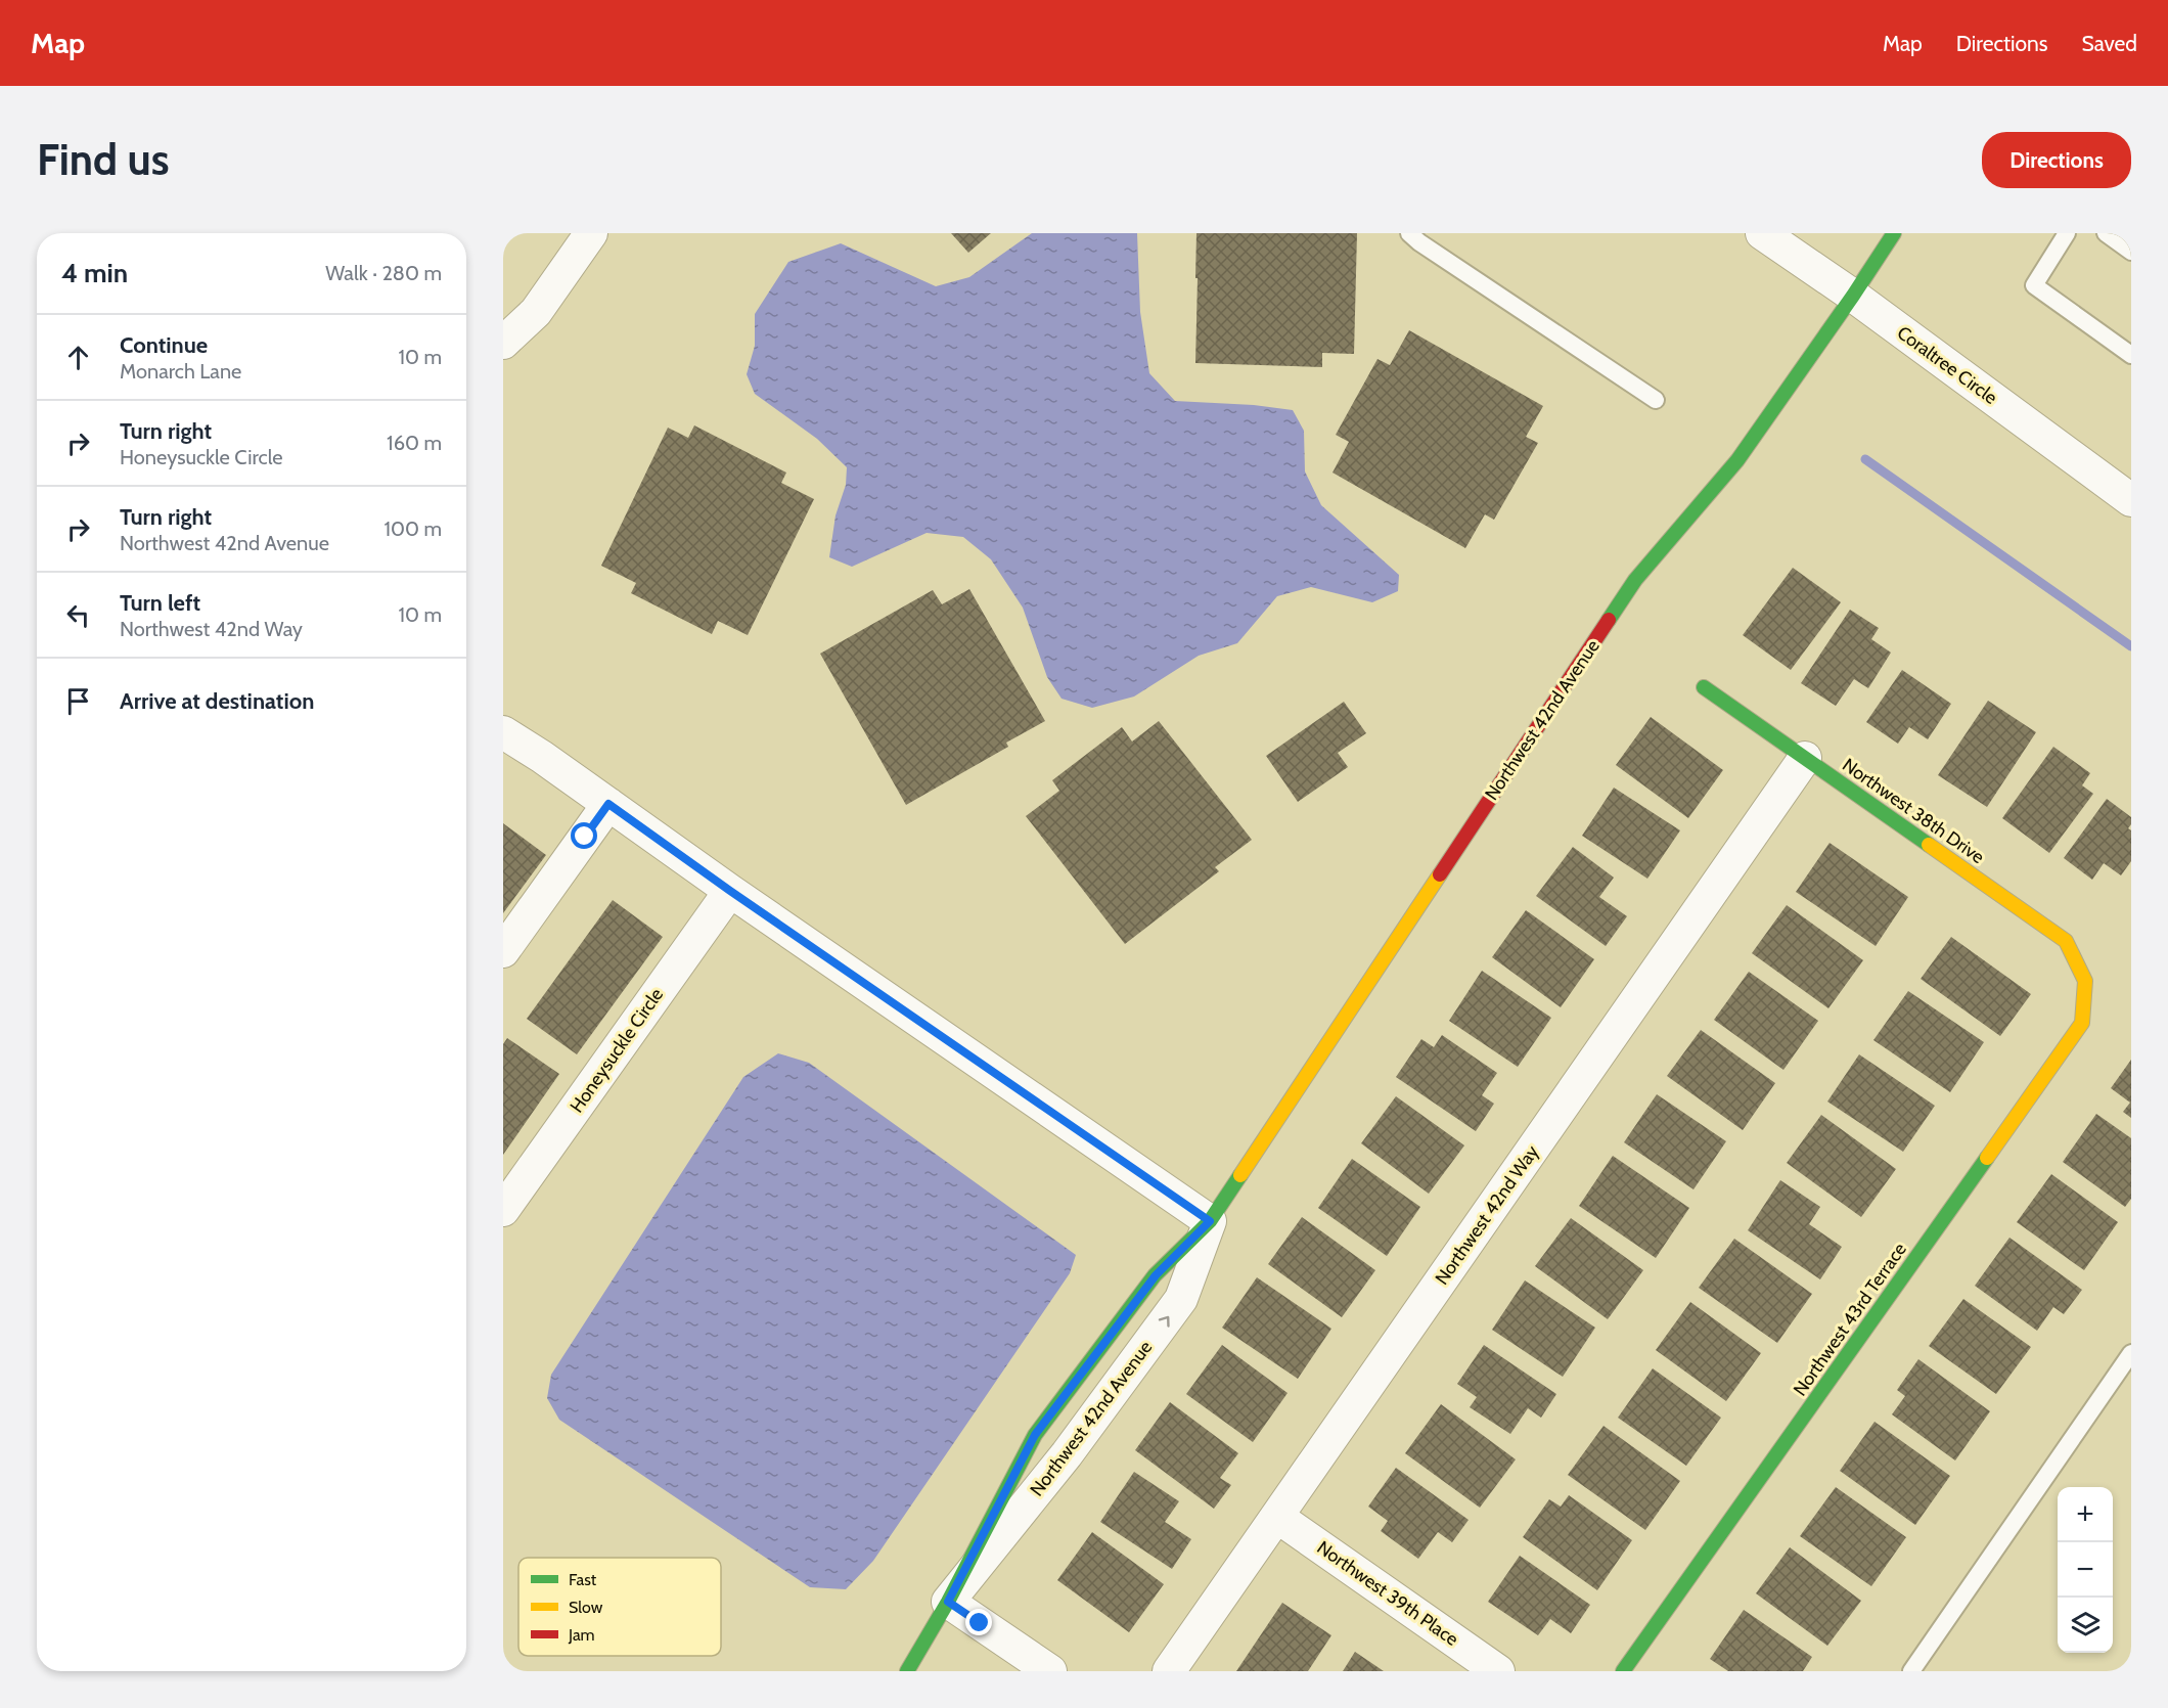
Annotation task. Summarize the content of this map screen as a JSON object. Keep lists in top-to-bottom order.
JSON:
{
  "streets": {
    "street": [
      "Coraltree Circle",
      "Northwest 42nd Avenue",
      "Northwest 38th Drive",
      "Honeysuckle Circle",
      "Northwest 42nd Way",
      "Northwest 43rd Terrace",
      "Northwest 39th Place"
    ]
  },
  "crossings": [
    ["Coraltree Circle", "Northwest 42nd Avenue"],
    ["Northwest 38th Drive", "Northwest 42nd Way"],
    ["Northwest 38th Drive", "Northwest 43rd Terrace"],
    ["Northwest 42nd Way", "Northwest 39th Place"]
  ],
  "legend": ["Fast", "Slow", "Jam"],
  "page": {
    "header": "Map",
    "nav": ["Map", "Directions", "Saved"],
    "buttons": "Directions",
    "title": "Find us",
    "heading": ["4 min", "Walk · 280 m"],
    "list": [
      ["Continue", "Monarch Lane", "10 m"],
      ["Turn right", "Honeysuckle Circle", "160 m"],
      ["Turn right", "Northwest 42nd Avenue", "100 m"],
      ["Turn left", "Northwest 42nd Way", "10 m"],
      "Arrive at destination"
    ],
    "map_buttons": ["+", "−"]
  }
}
